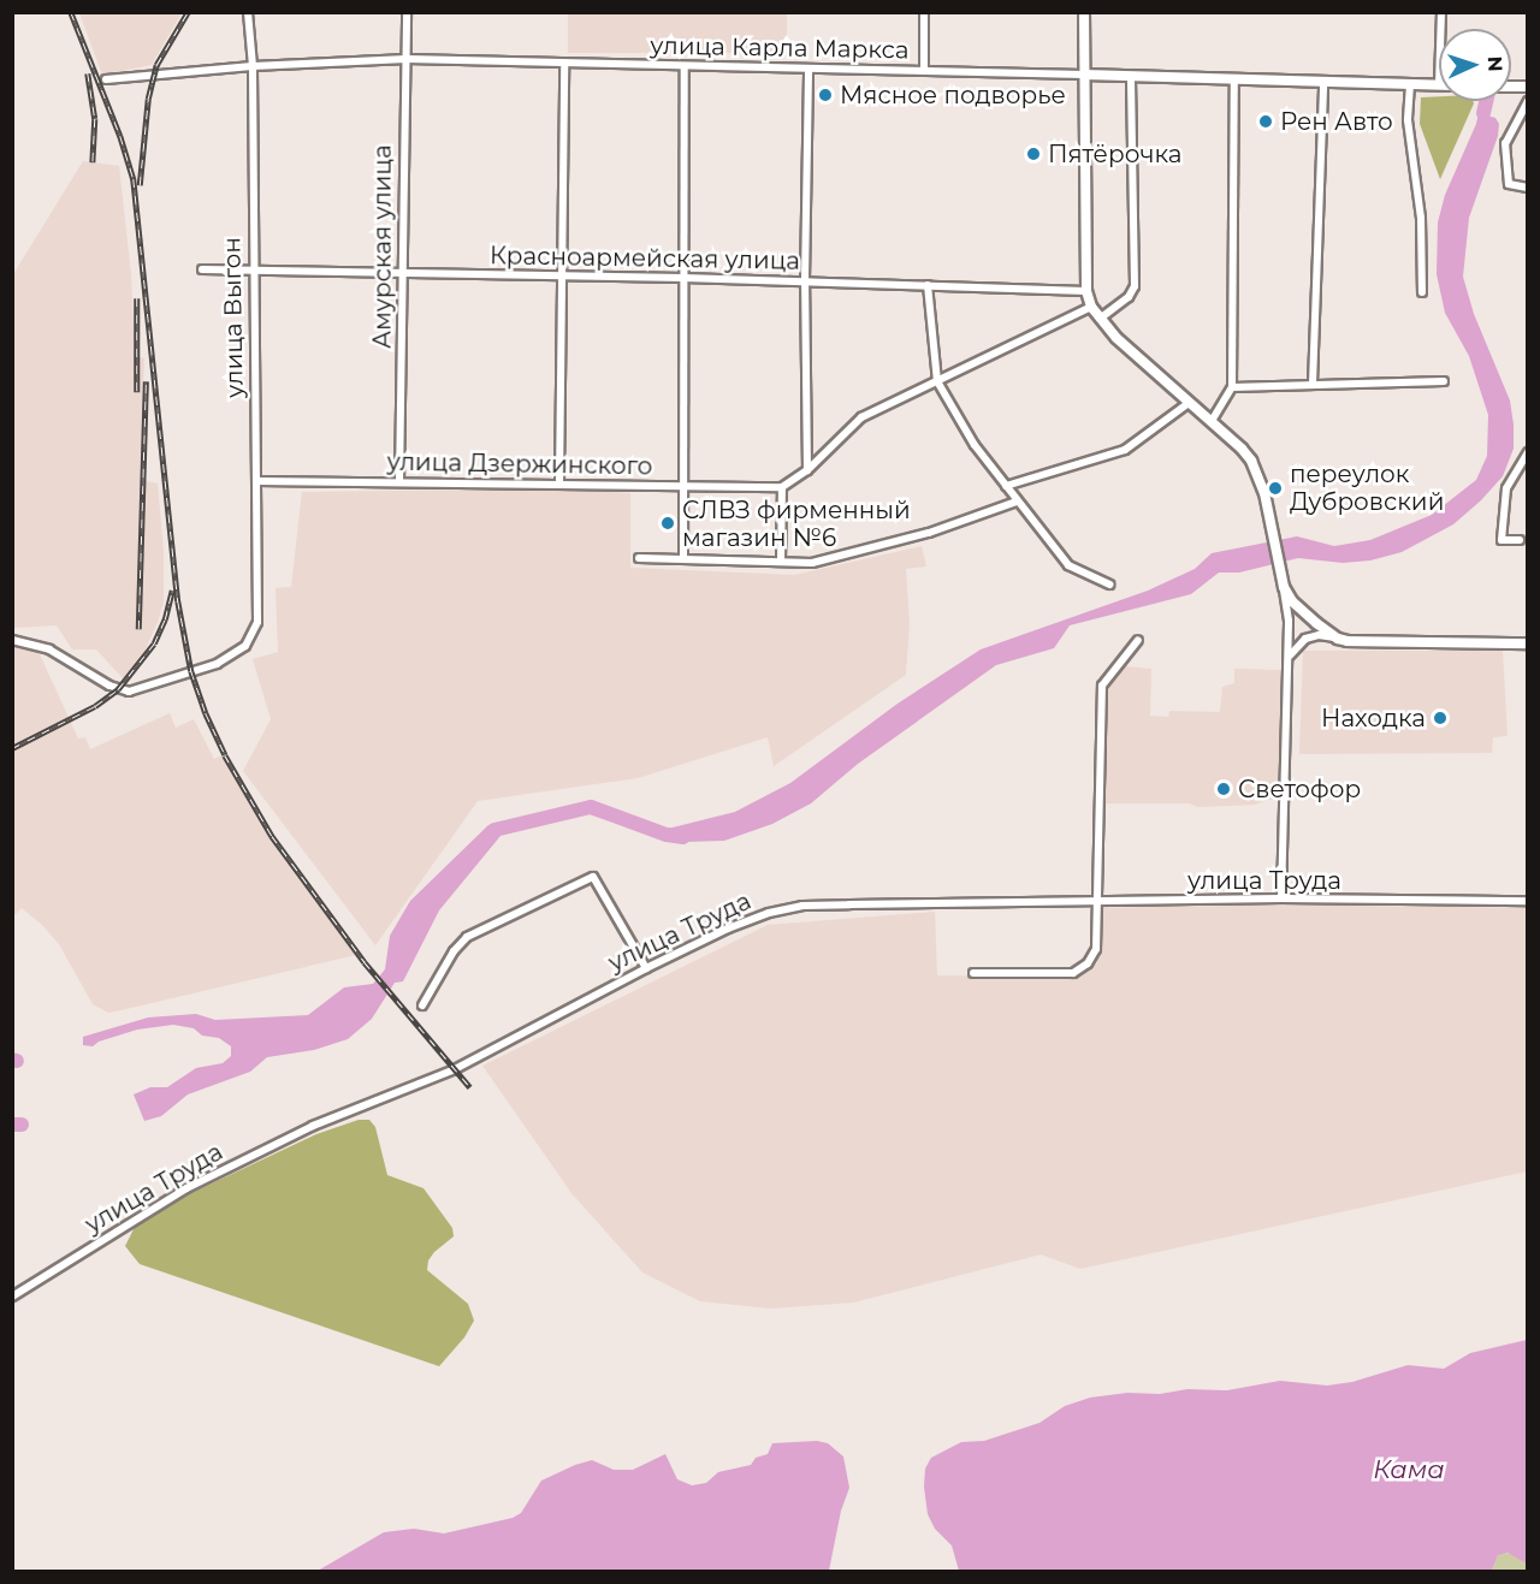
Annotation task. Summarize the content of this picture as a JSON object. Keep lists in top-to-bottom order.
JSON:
{
  "streets": {
    "main road": ["улица Карла Маркса"],
    "street": [
      "Амурская улица",
      "Красноармейская улица",
      "улица Выгон",
      "улица Дзержинского",
      "улица Труда"
    ]
  },
  "crossings": [
    ["улица Карла Маркса", "Амурская улица"],
    ["улица Карла Маркса", "улица Выгон"],
    ["Амурская улица", "Красноармейская улица"],
    ["Амурская улица", "улица Дзержинского"],
    ["Красноармейская улица", "улица Выгон"],
    ["улица Выгон", "улица Дзержинского"]
  ],
  "water": ["Кама"],
  "places": [
    "Мясное подворье",
    "Рен Авто",
    "Пятёрочка",
    "переулок Дубровский",
    "СЛВЗ фирменный магазин №6",
    "Находка",
    "Светофор"
  ],
  "north": "right"
}
